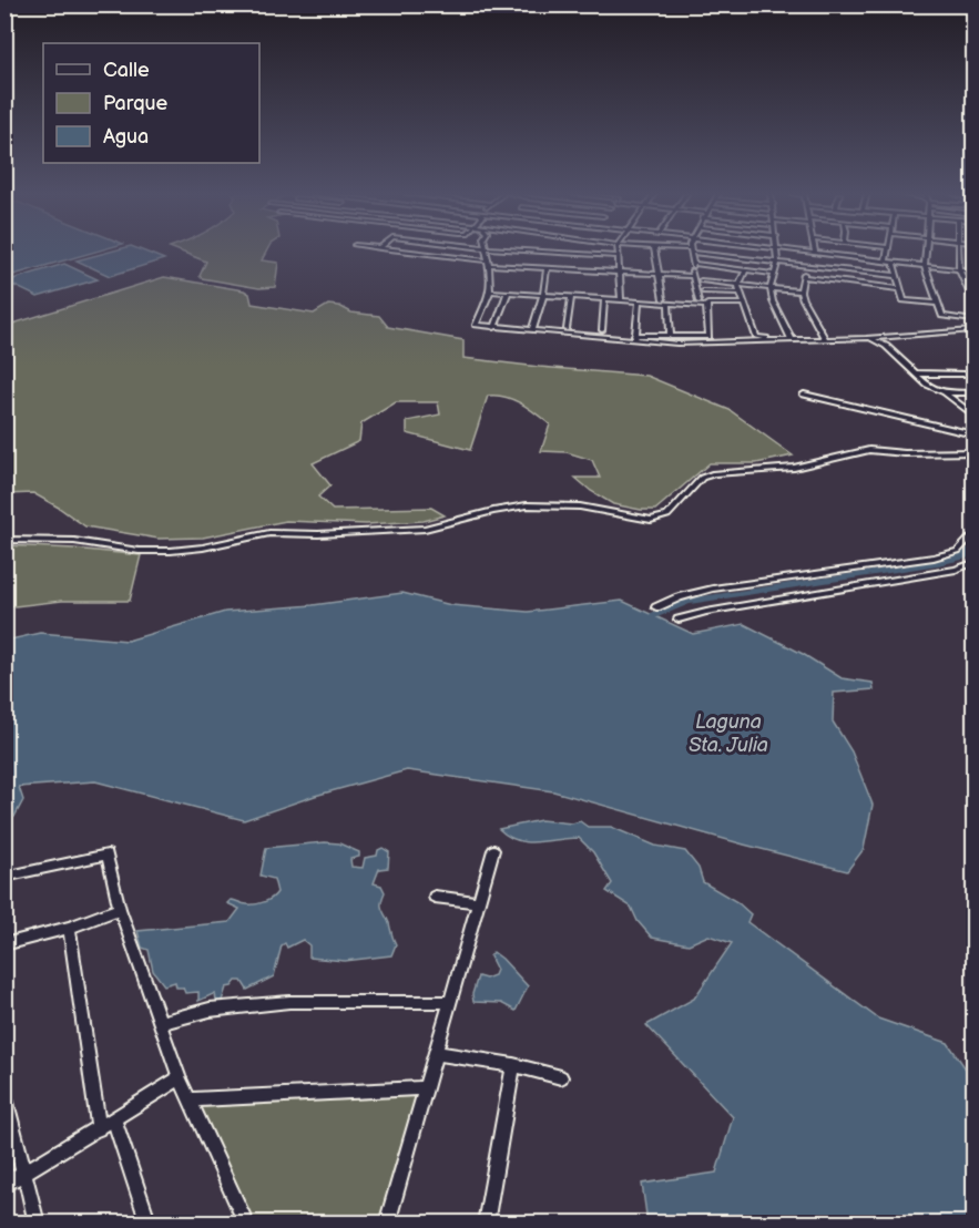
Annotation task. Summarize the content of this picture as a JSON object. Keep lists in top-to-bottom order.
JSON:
{
  "water": ["Laguna Sta. Julia"],
  "legend": ["Calle", "Parque", "Agua"]
}
